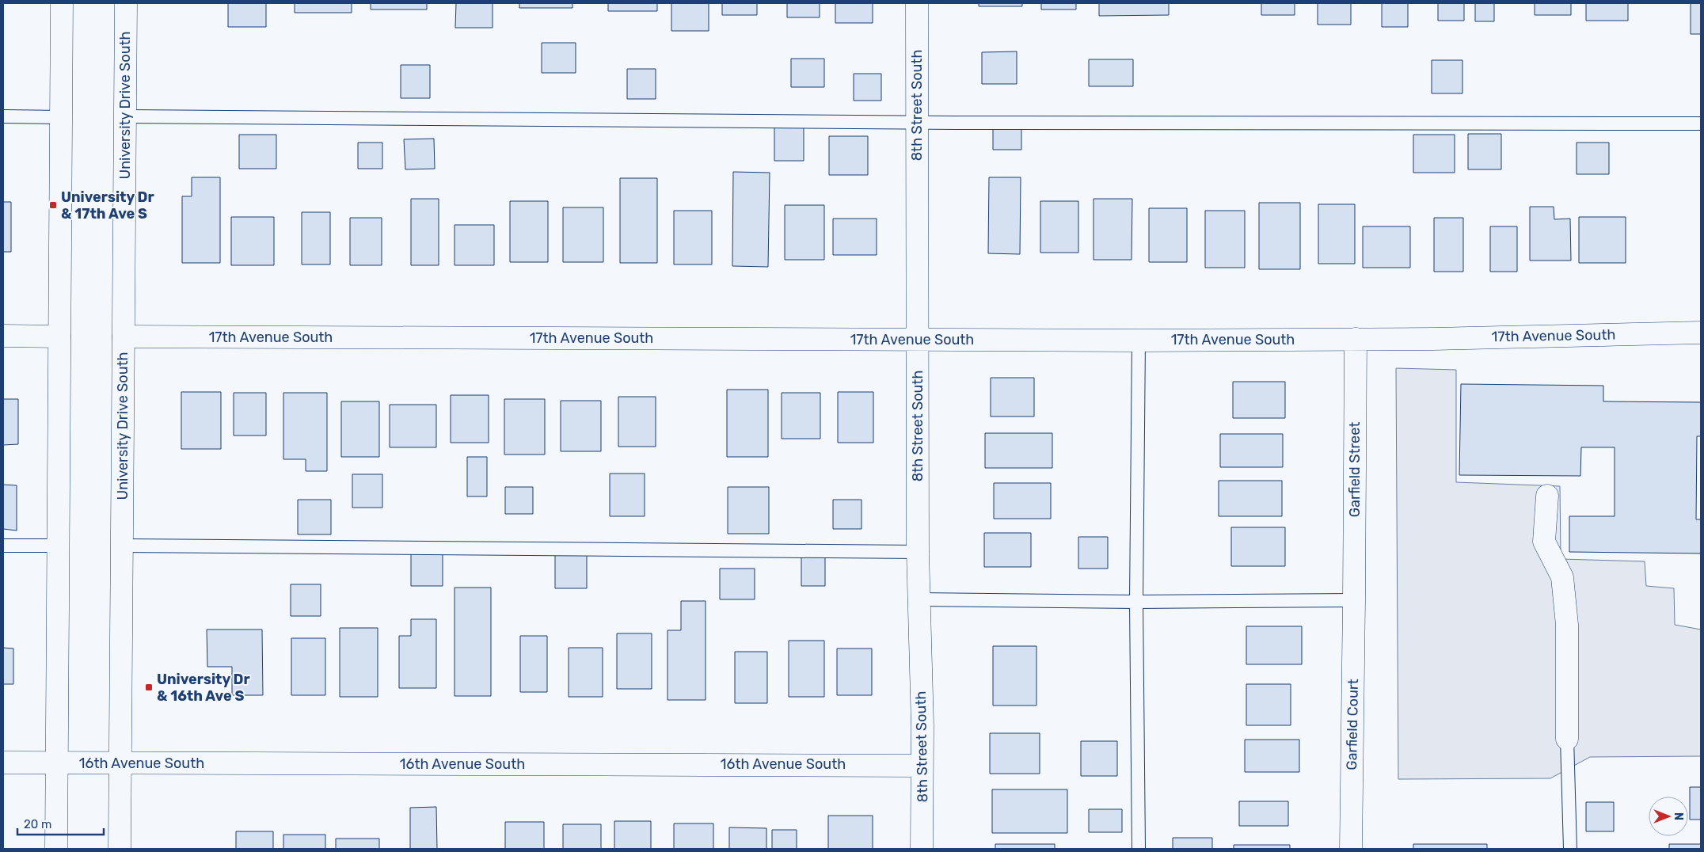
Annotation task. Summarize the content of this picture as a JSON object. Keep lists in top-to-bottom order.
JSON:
{
  "streets": {
    "street": [
      "University Drive South",
      "8th Street South",
      "17th Avenue South",
      "Garfield Street",
      "Garfield Court",
      "16th Avenue South"
    ]
  },
  "crossings": [
    ["University Drive South", "17th Avenue South"],
    ["University Drive South", "16th Avenue South"],
    ["8th Street South", "17th Avenue South"],
    ["8th Street South", "16th Avenue South"],
    ["17th Avenue South", "Garfield Street"],
    ["Garfield Street", "Garfield Court"]
  ],
  "places": {
    "transit": ["University Dr & 17th Ave S", "University Dr & 16th Ave S"]
  },
  "scale_bar": "20 m",
  "north": "right"
}
